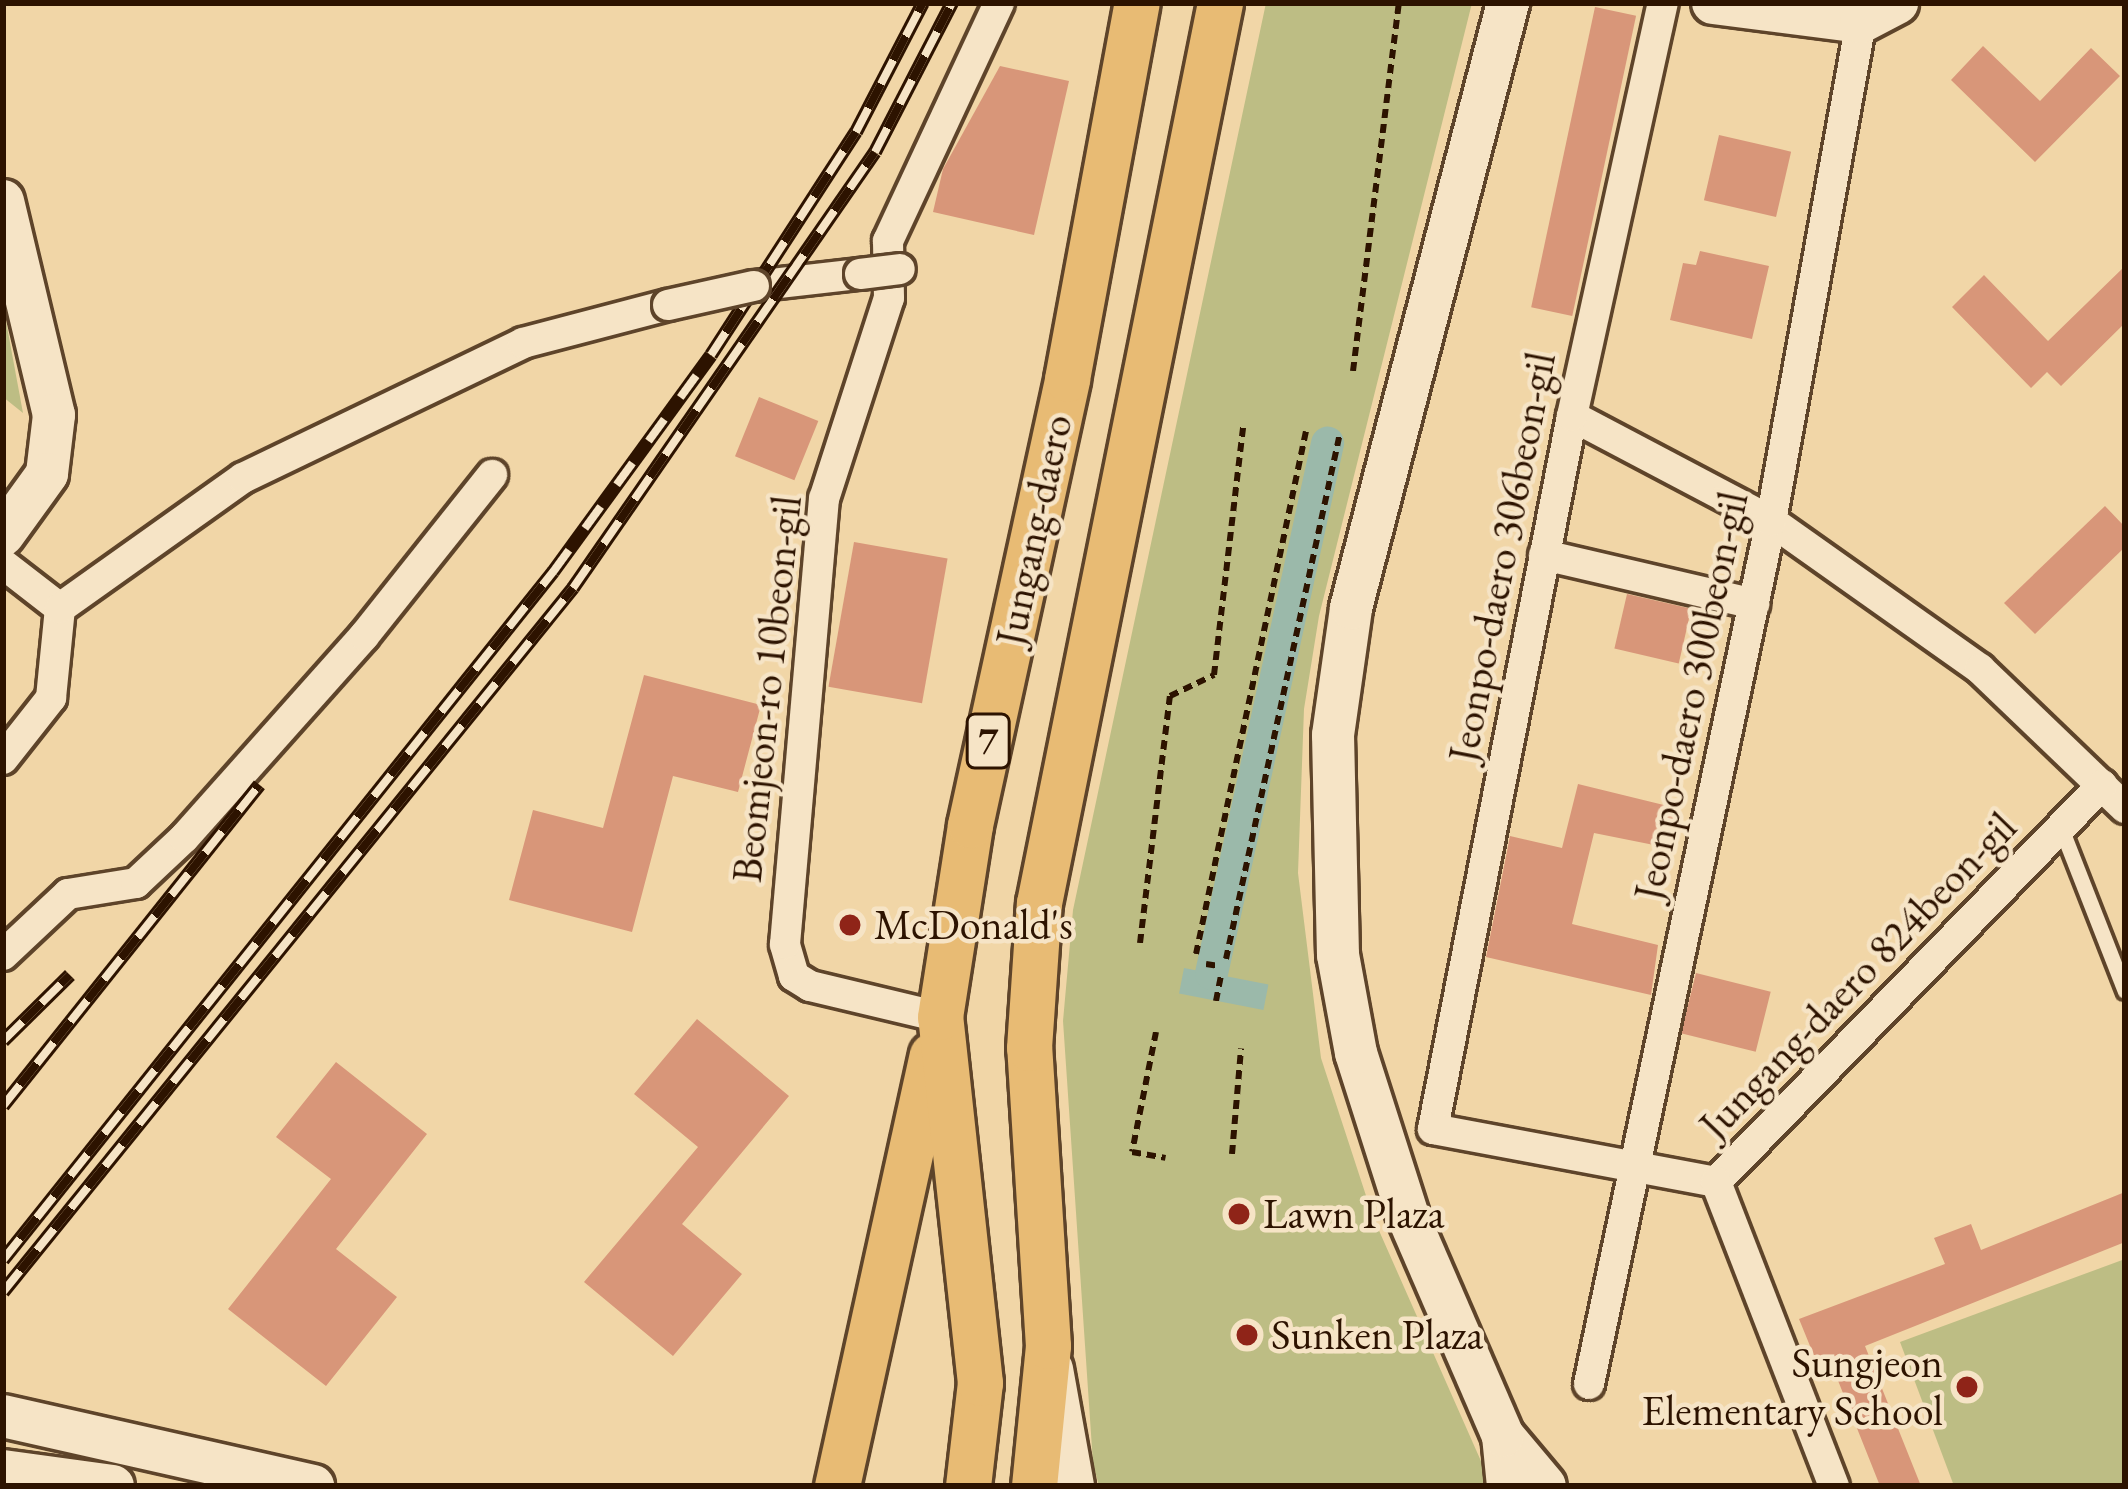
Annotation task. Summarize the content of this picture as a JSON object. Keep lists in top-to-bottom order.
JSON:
{
  "streets": {
    "main road": ["Jungang-daero", "7"],
    "street": [
      "Jeonpo-daero 306beon-gil",
      "Beomjeon-ro 10beon-gil",
      "Jeonpo-daero 300beon-gil",
      "Jungang-daero 824beon-gil"
    ]
  },
  "crossings": [
    ["Jungang-daero", "Beomjeon-ro 10beon-gil"],
    ["Jeonpo-daero 306beon-gil", "Jungang-daero 824beon-gil"],
    ["Jeonpo-daero 300beon-gil", "Jungang-daero 824beon-gil"]
  ],
  "places": [
    "McDonald's",
    "Lawn Plaza",
    "Sunken Plaza",
    "Sungjeon Elementary School"
  ]
}
